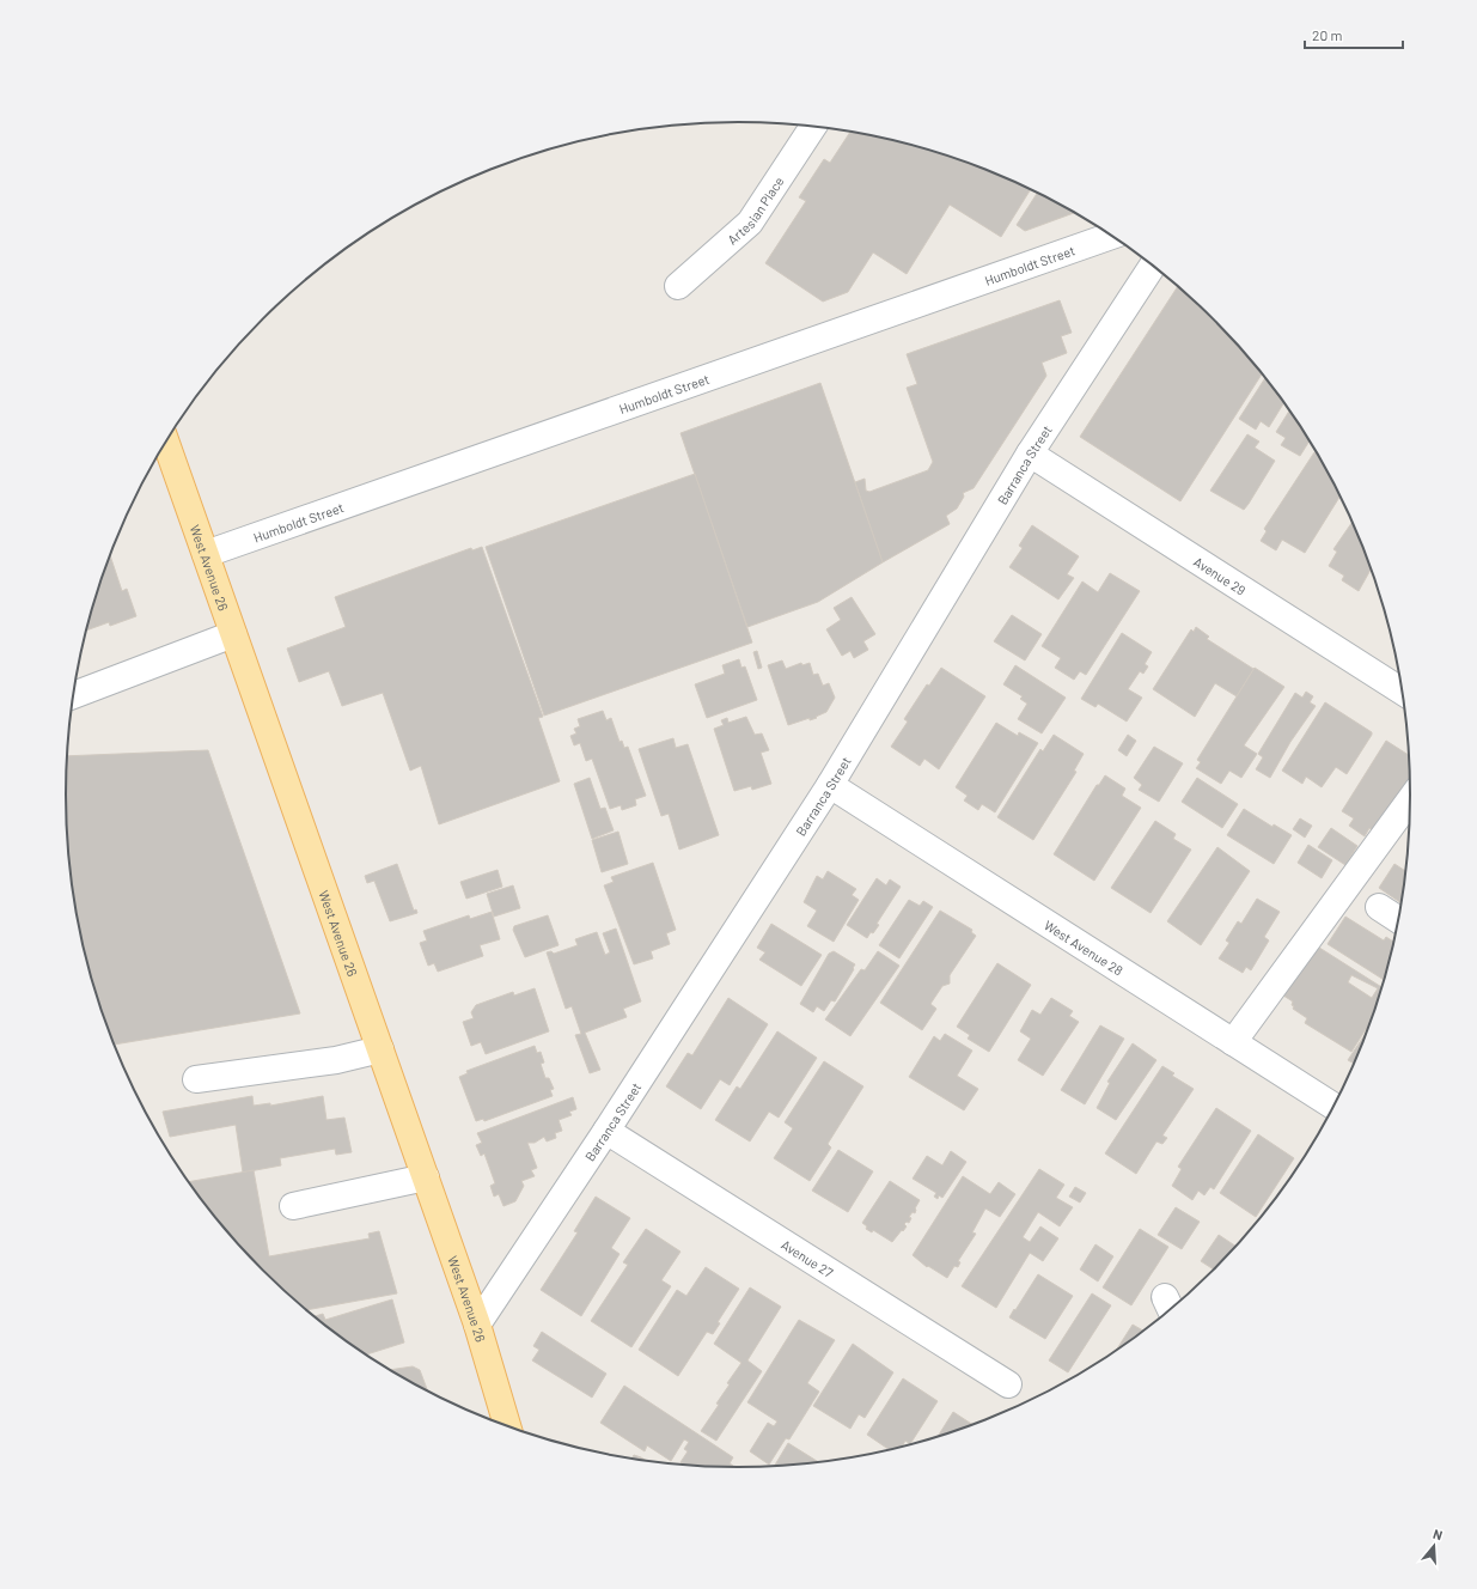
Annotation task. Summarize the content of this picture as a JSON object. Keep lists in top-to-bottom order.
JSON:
{
  "streets": {
    "main road": ["West Avenue 26"],
    "street": [
      "Artesian Place",
      "Humboldt Street",
      "Barranca Street",
      "Avenue 29",
      "West Avenue 28",
      "Avenue 27"
    ]
  },
  "crossings": [
    ["Humboldt Street", "West Avenue 26"],
    ["Barranca Street", "West Avenue 26"],
    ["Barranca Street", "Avenue 29"],
    ["Barranca Street", "West Avenue 28"],
    ["Barranca Street", "Avenue 27"]
  ],
  "scale_bar": "20 m",
  "north": "top"
}
